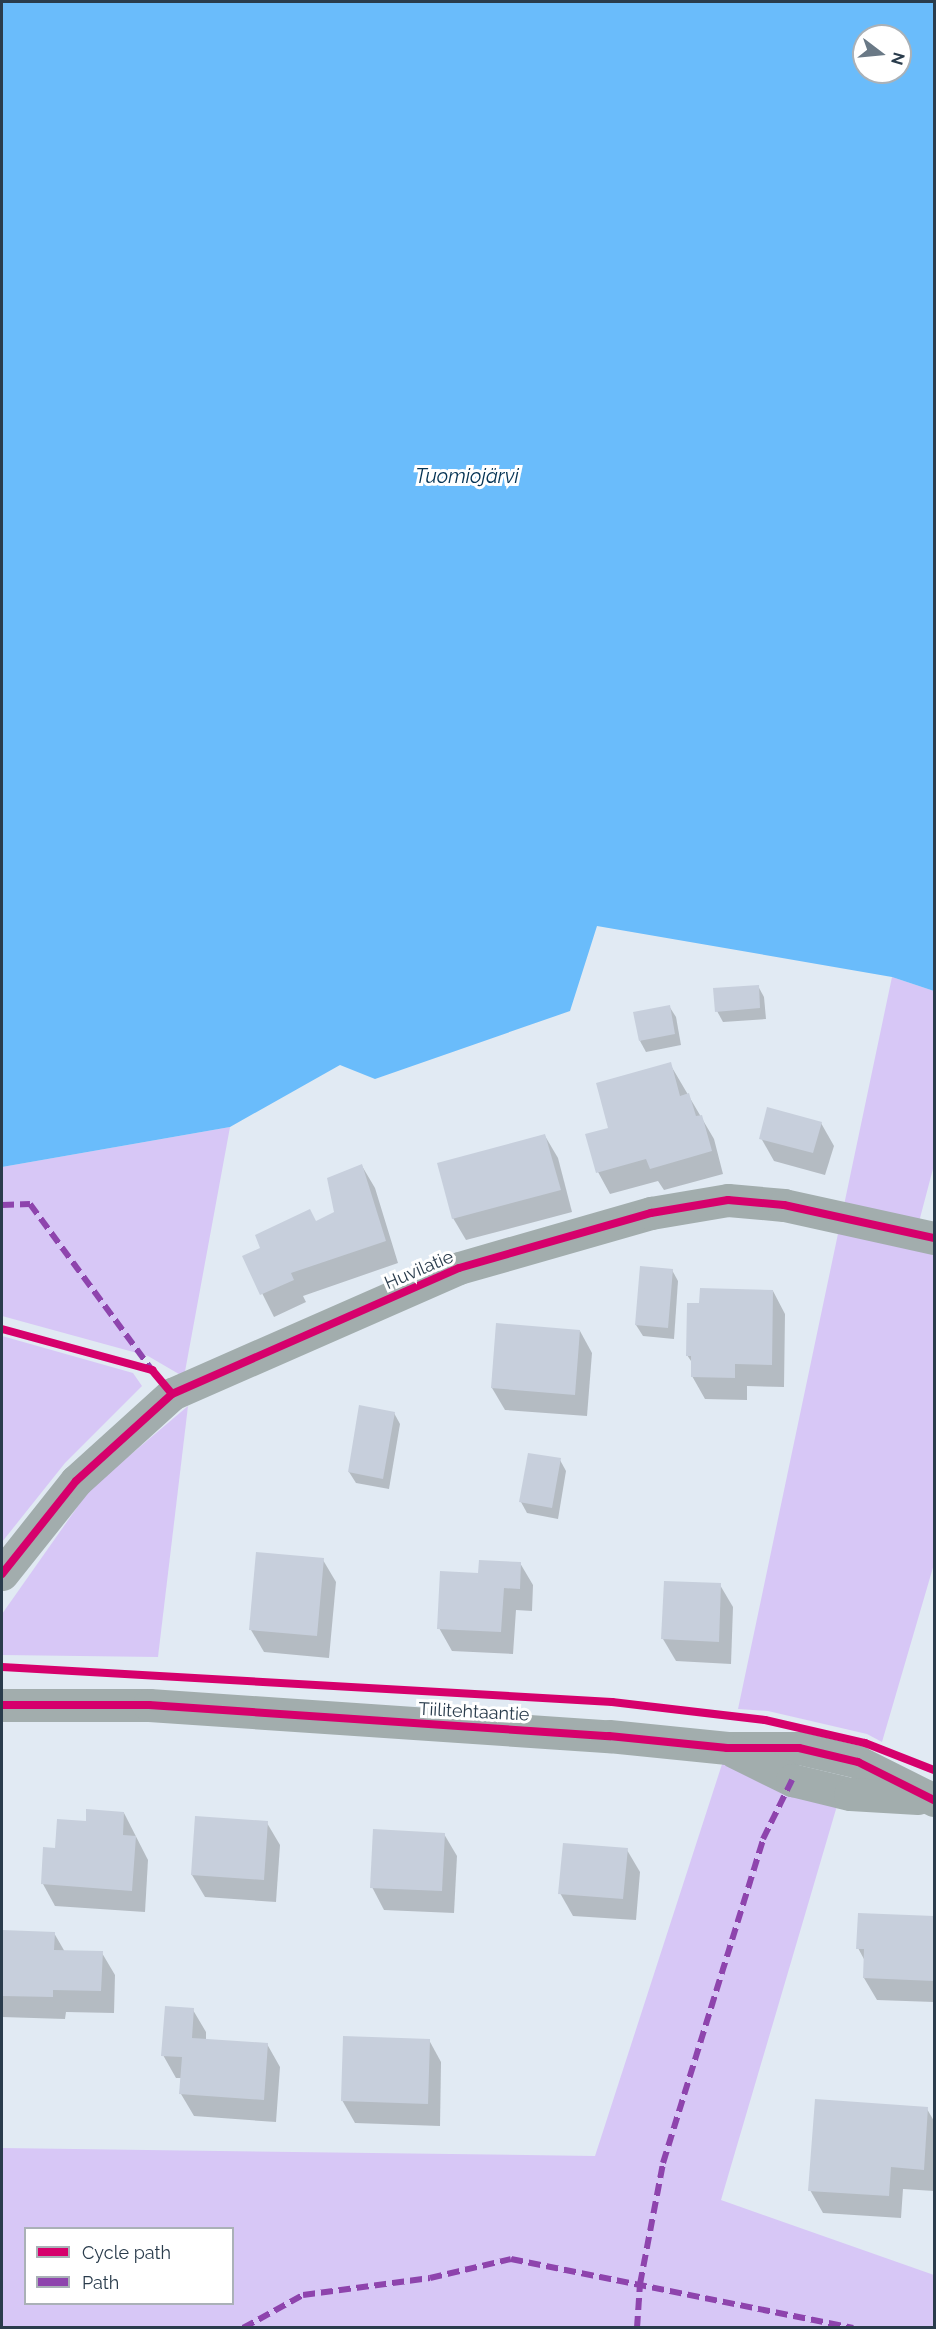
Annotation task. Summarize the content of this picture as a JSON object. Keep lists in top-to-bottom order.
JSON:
{
  "streets": {
    "street": ["Huvilatie", "Tiilitehtaantie"]
  },
  "water": ["Tuomiojärvi"],
  "legend": ["Cycle path", "Path"],
  "north": "right"
}
